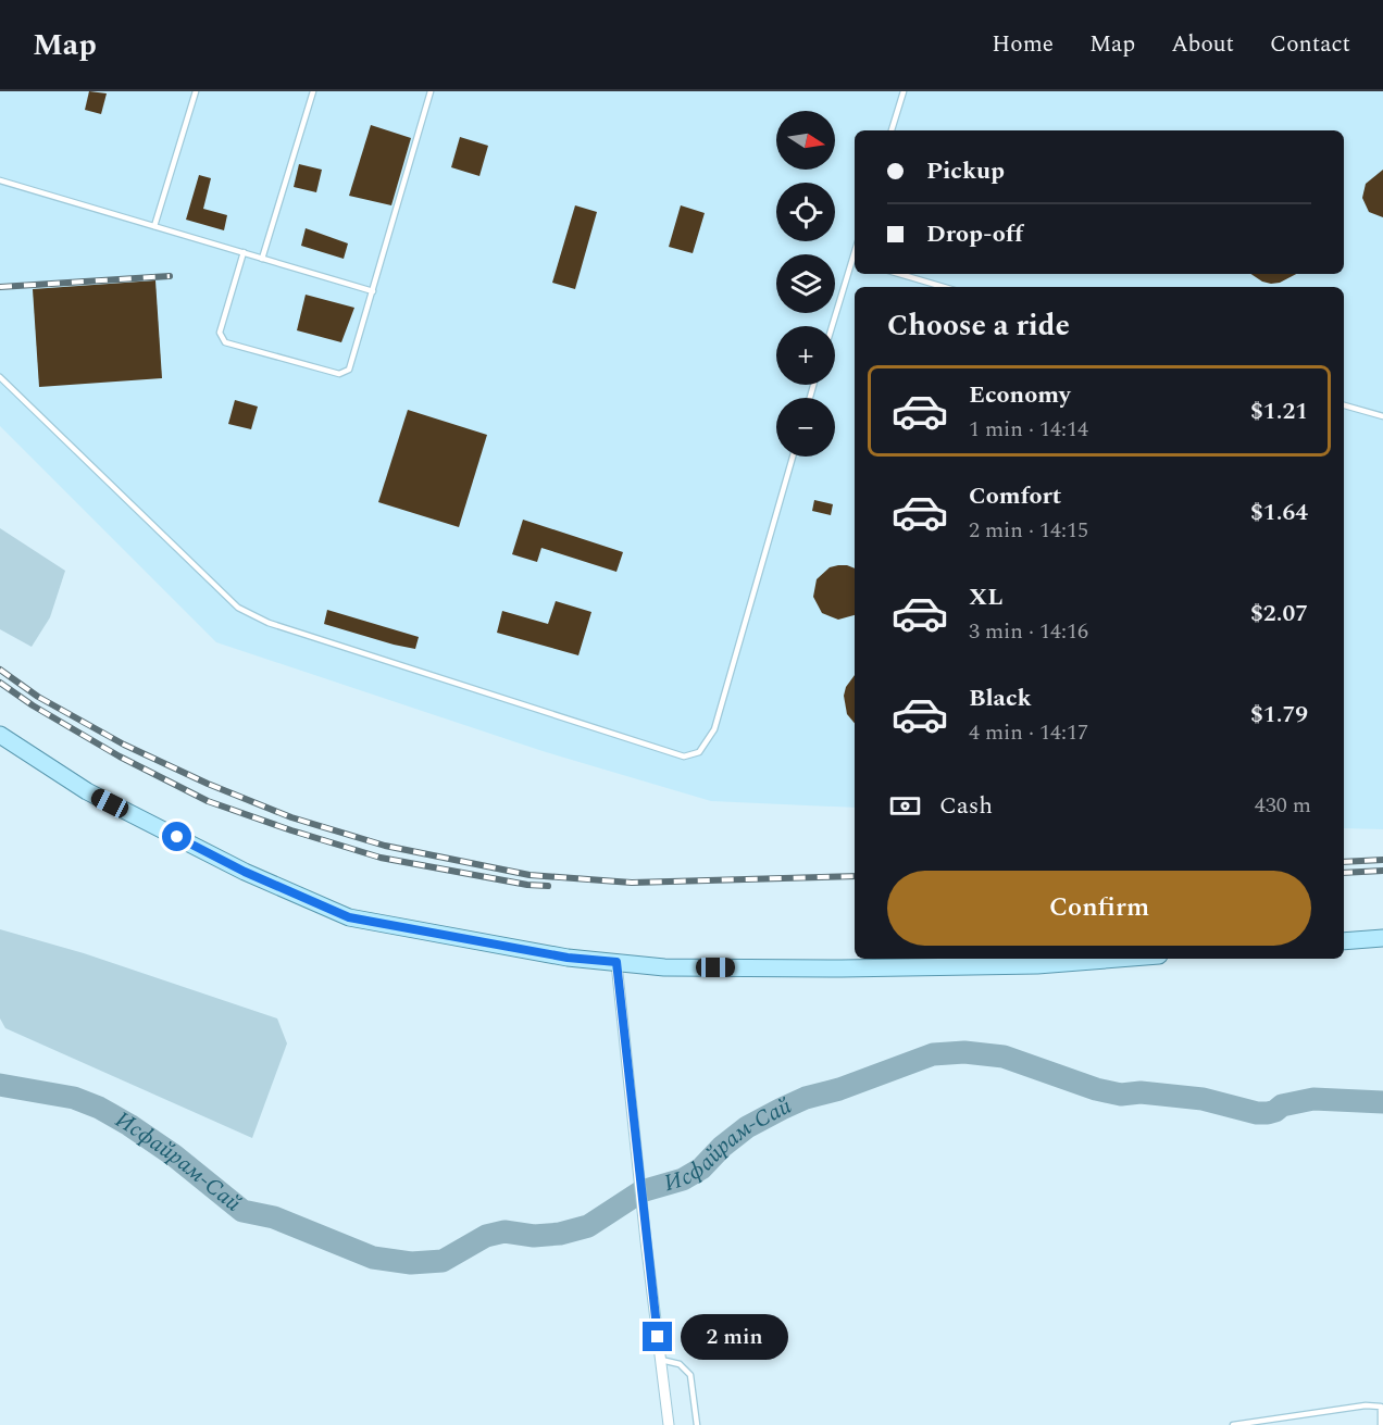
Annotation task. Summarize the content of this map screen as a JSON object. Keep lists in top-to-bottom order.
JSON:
{
  "water": ["Исфайрам-Сай"],
  "north": "right",
  "page": {
    "header": "Map",
    "nav": [
      "Home",
      "Map",
      "About",
      "Contact"
    ],
    "map_buttons": ["+", "−"],
    "banner": ["Pickup", "Drop-off"],
    "heading": "Choose a ride",
    "list": [
      {
        "name": "Economy",
        "note": "1 min · 14:14",
        "value": "$1.21"
      },
      {
        "name": "Comfort",
        "note": "2 min · 14:15",
        "value": "$1.64"
      },
      {
        "name": "XL",
        "note": "3 min · 14:16",
        "value": "$2.07"
      },
      {
        "name": "Black",
        "note": "4 min · 14:17",
        "value": "$1.79"
      }
    ],
    "pay": ["Cash", "430 m"],
    "buttons": "Confirm",
    "bubble": "2 min"
  }
}
